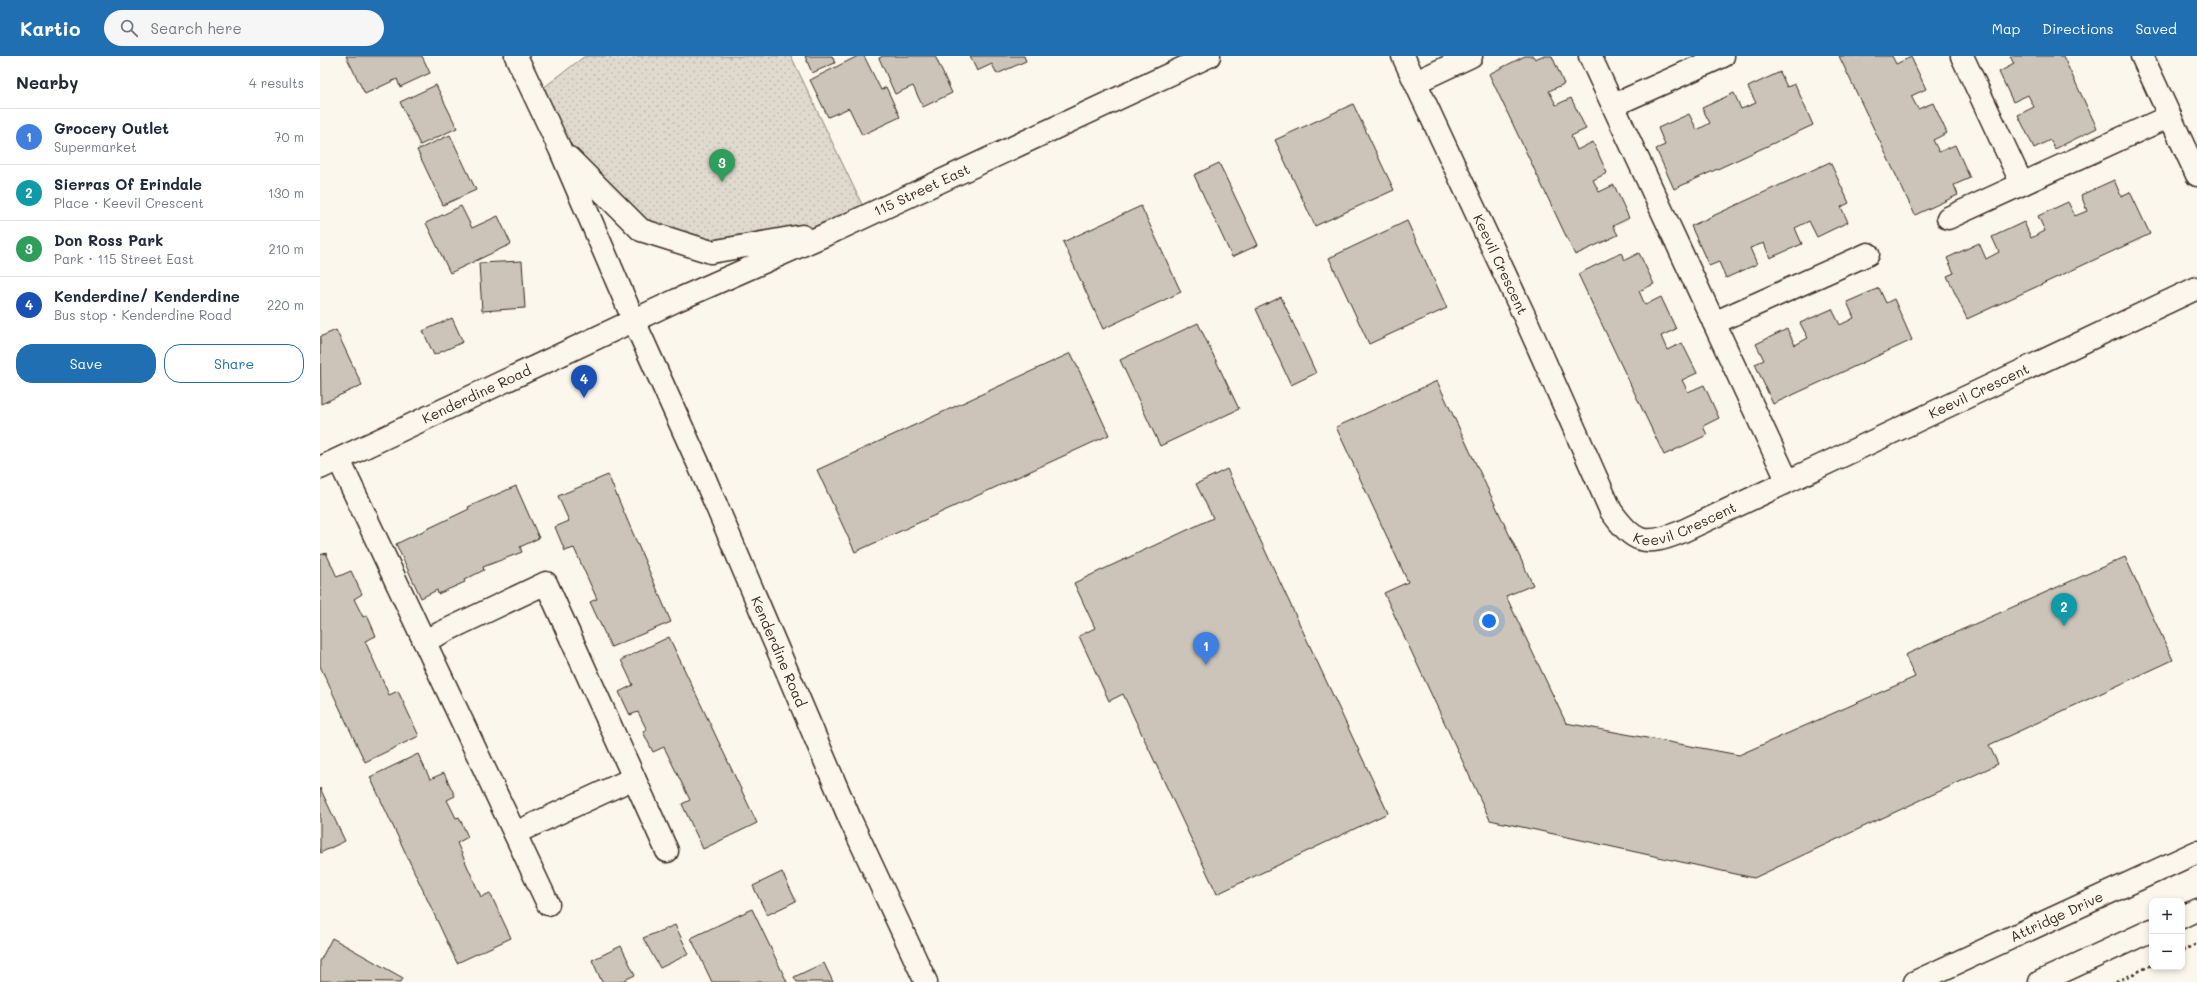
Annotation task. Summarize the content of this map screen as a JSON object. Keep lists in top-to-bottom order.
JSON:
{
  "streets": {
    "street": [
      "115 Street East",
      "Keevil Crescent",
      "Kenderdine Road",
      "Attridge Drive"
    ]
  },
  "crossings": [
    ["115 Street East", "Kenderdine Road"]
  ],
  "page": {
    "header": "Kartio",
    "search": "Search here",
    "nav": ["Map", "Directions", "Saved"],
    "heading": ["Nearby", "4 results"],
    "list": [
      {
        "mark": "1",
        "name": "Grocery Outlet",
        "note": "Supermarket",
        "value": "70 m"
      },
      {
        "mark": "2",
        "name": "Sierras Of Erindale",
        "note": "Place · Keevil Crescent",
        "value": "130 m"
      },
      {
        "mark": "3",
        "name": "Don Ross Park",
        "note": "Park · 115 Street East",
        "value": "210 m"
      },
      {
        "mark": "4",
        "name": "Kenderdine/ Kenderdine",
        "note": "Bus stop · Kenderdine Road",
        "value": "220 m"
      }
    ],
    "pins": [
      "3",
      "4",
      "2",
      "1"
    ],
    "buttons": ["Save", "Share"],
    "map_buttons": ["+", "−"]
  }
}
